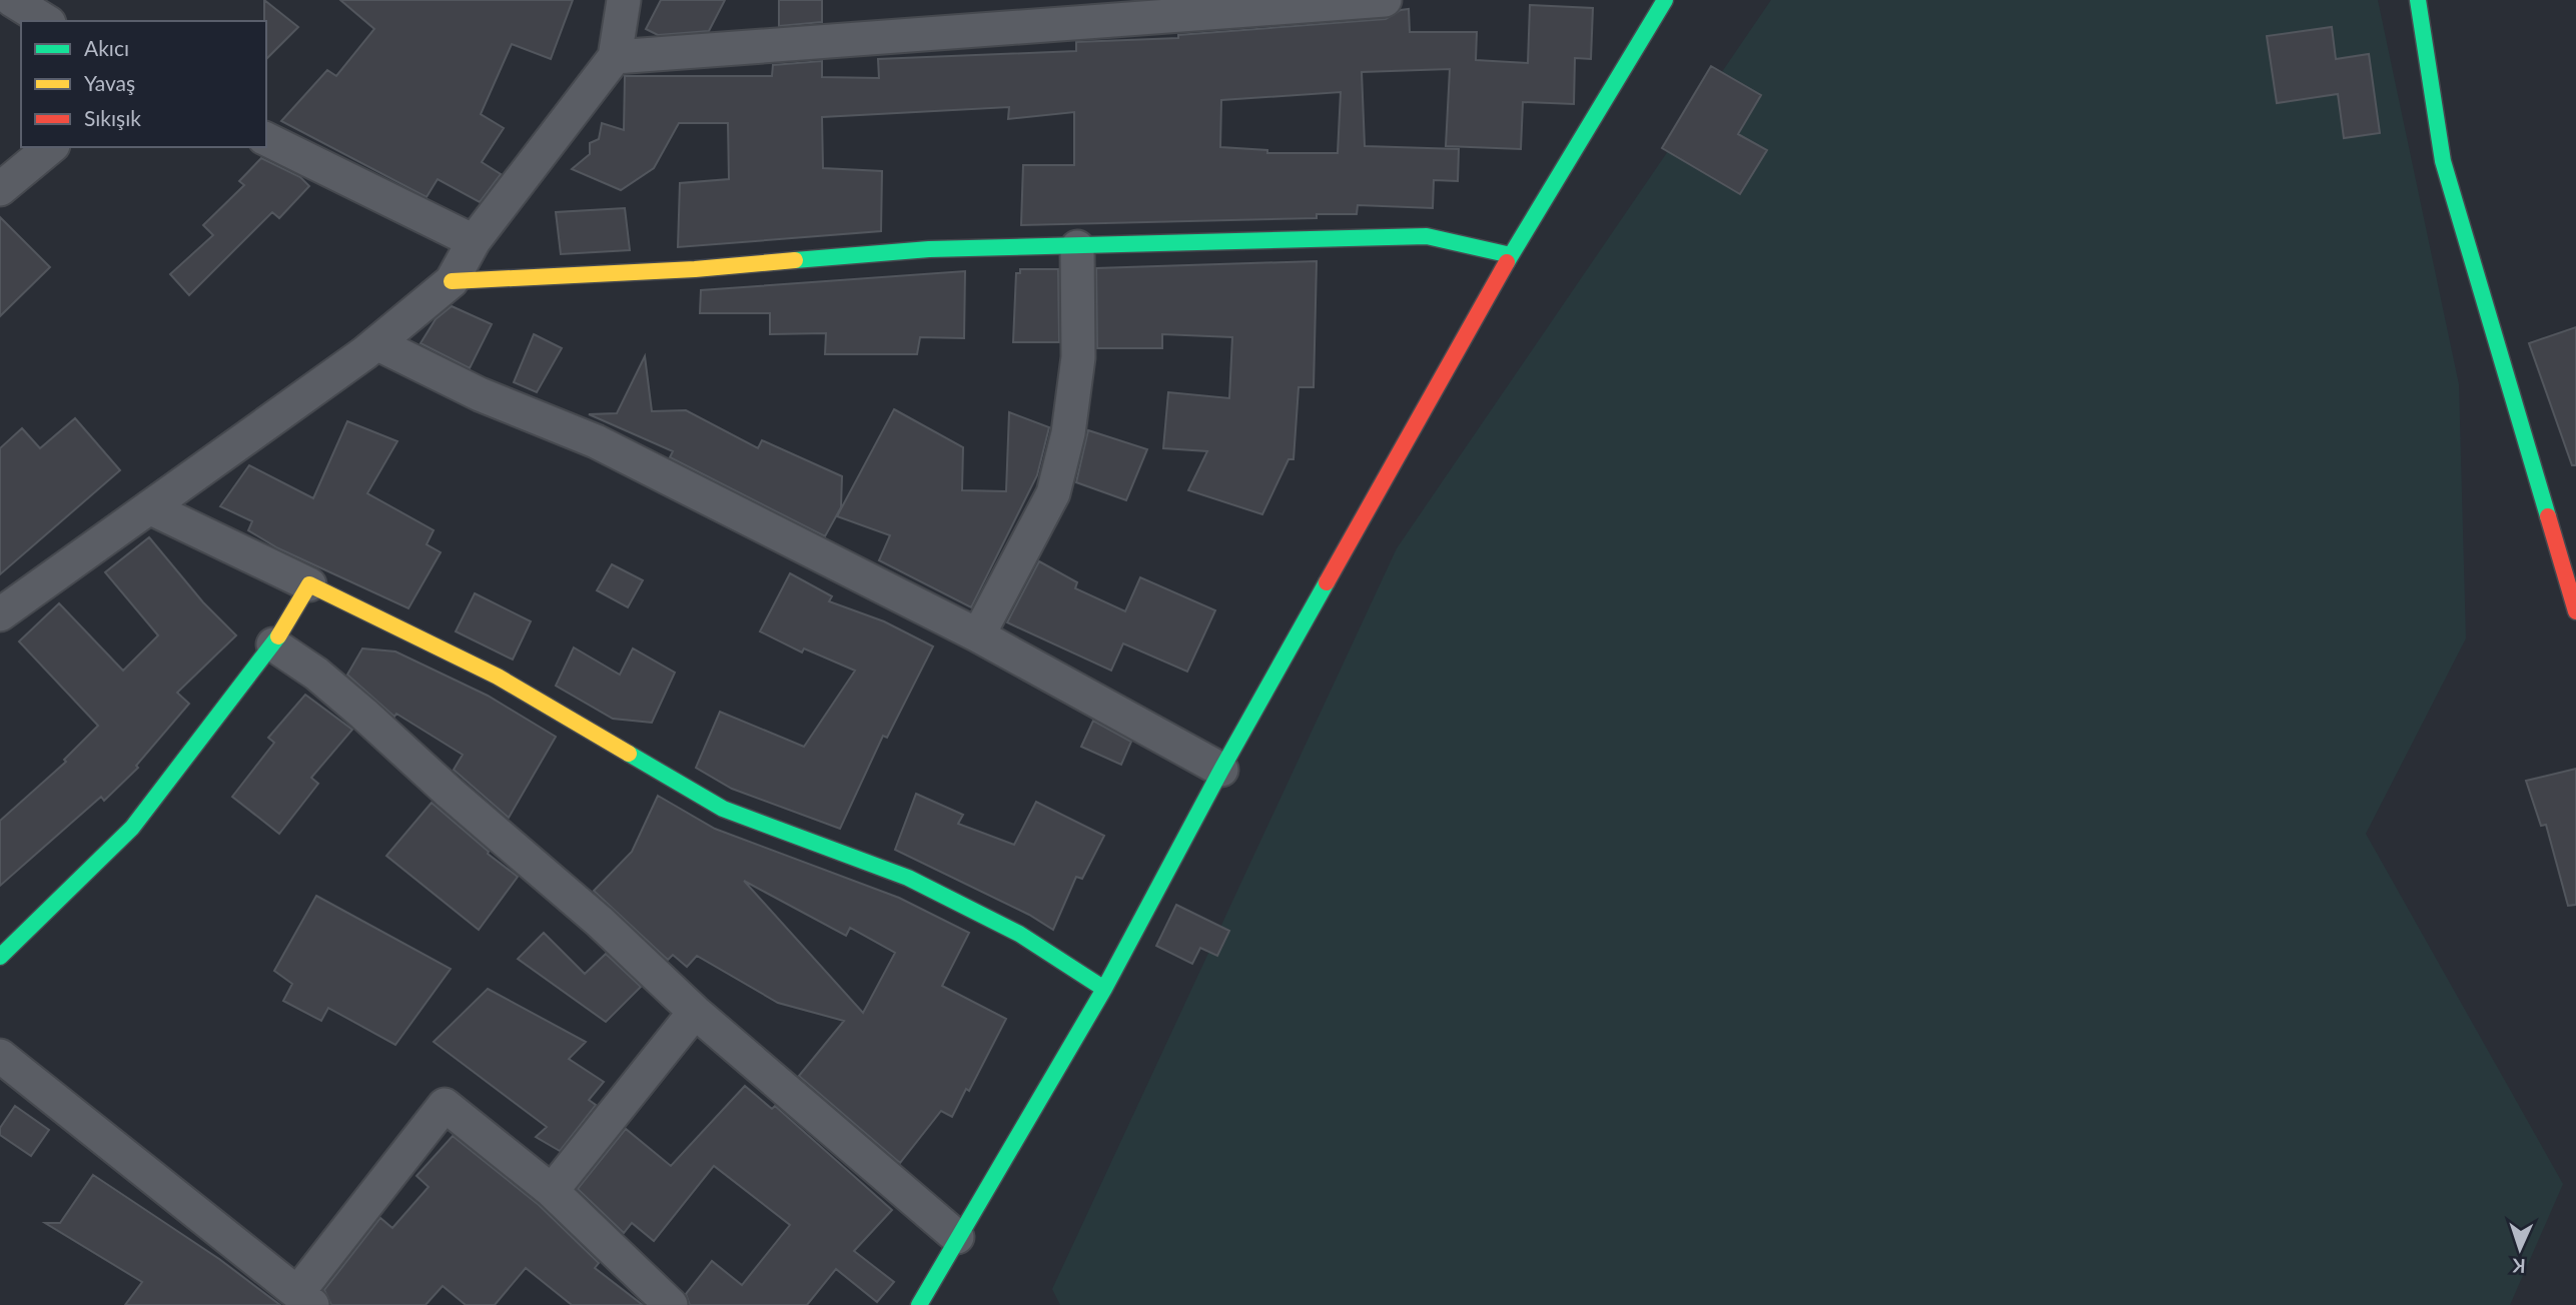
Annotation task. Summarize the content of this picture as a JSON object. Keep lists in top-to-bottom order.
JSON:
{
  "legend": ["Akıcı", "Yavaş", "Sıkışık"],
  "north": "bottom"
}
